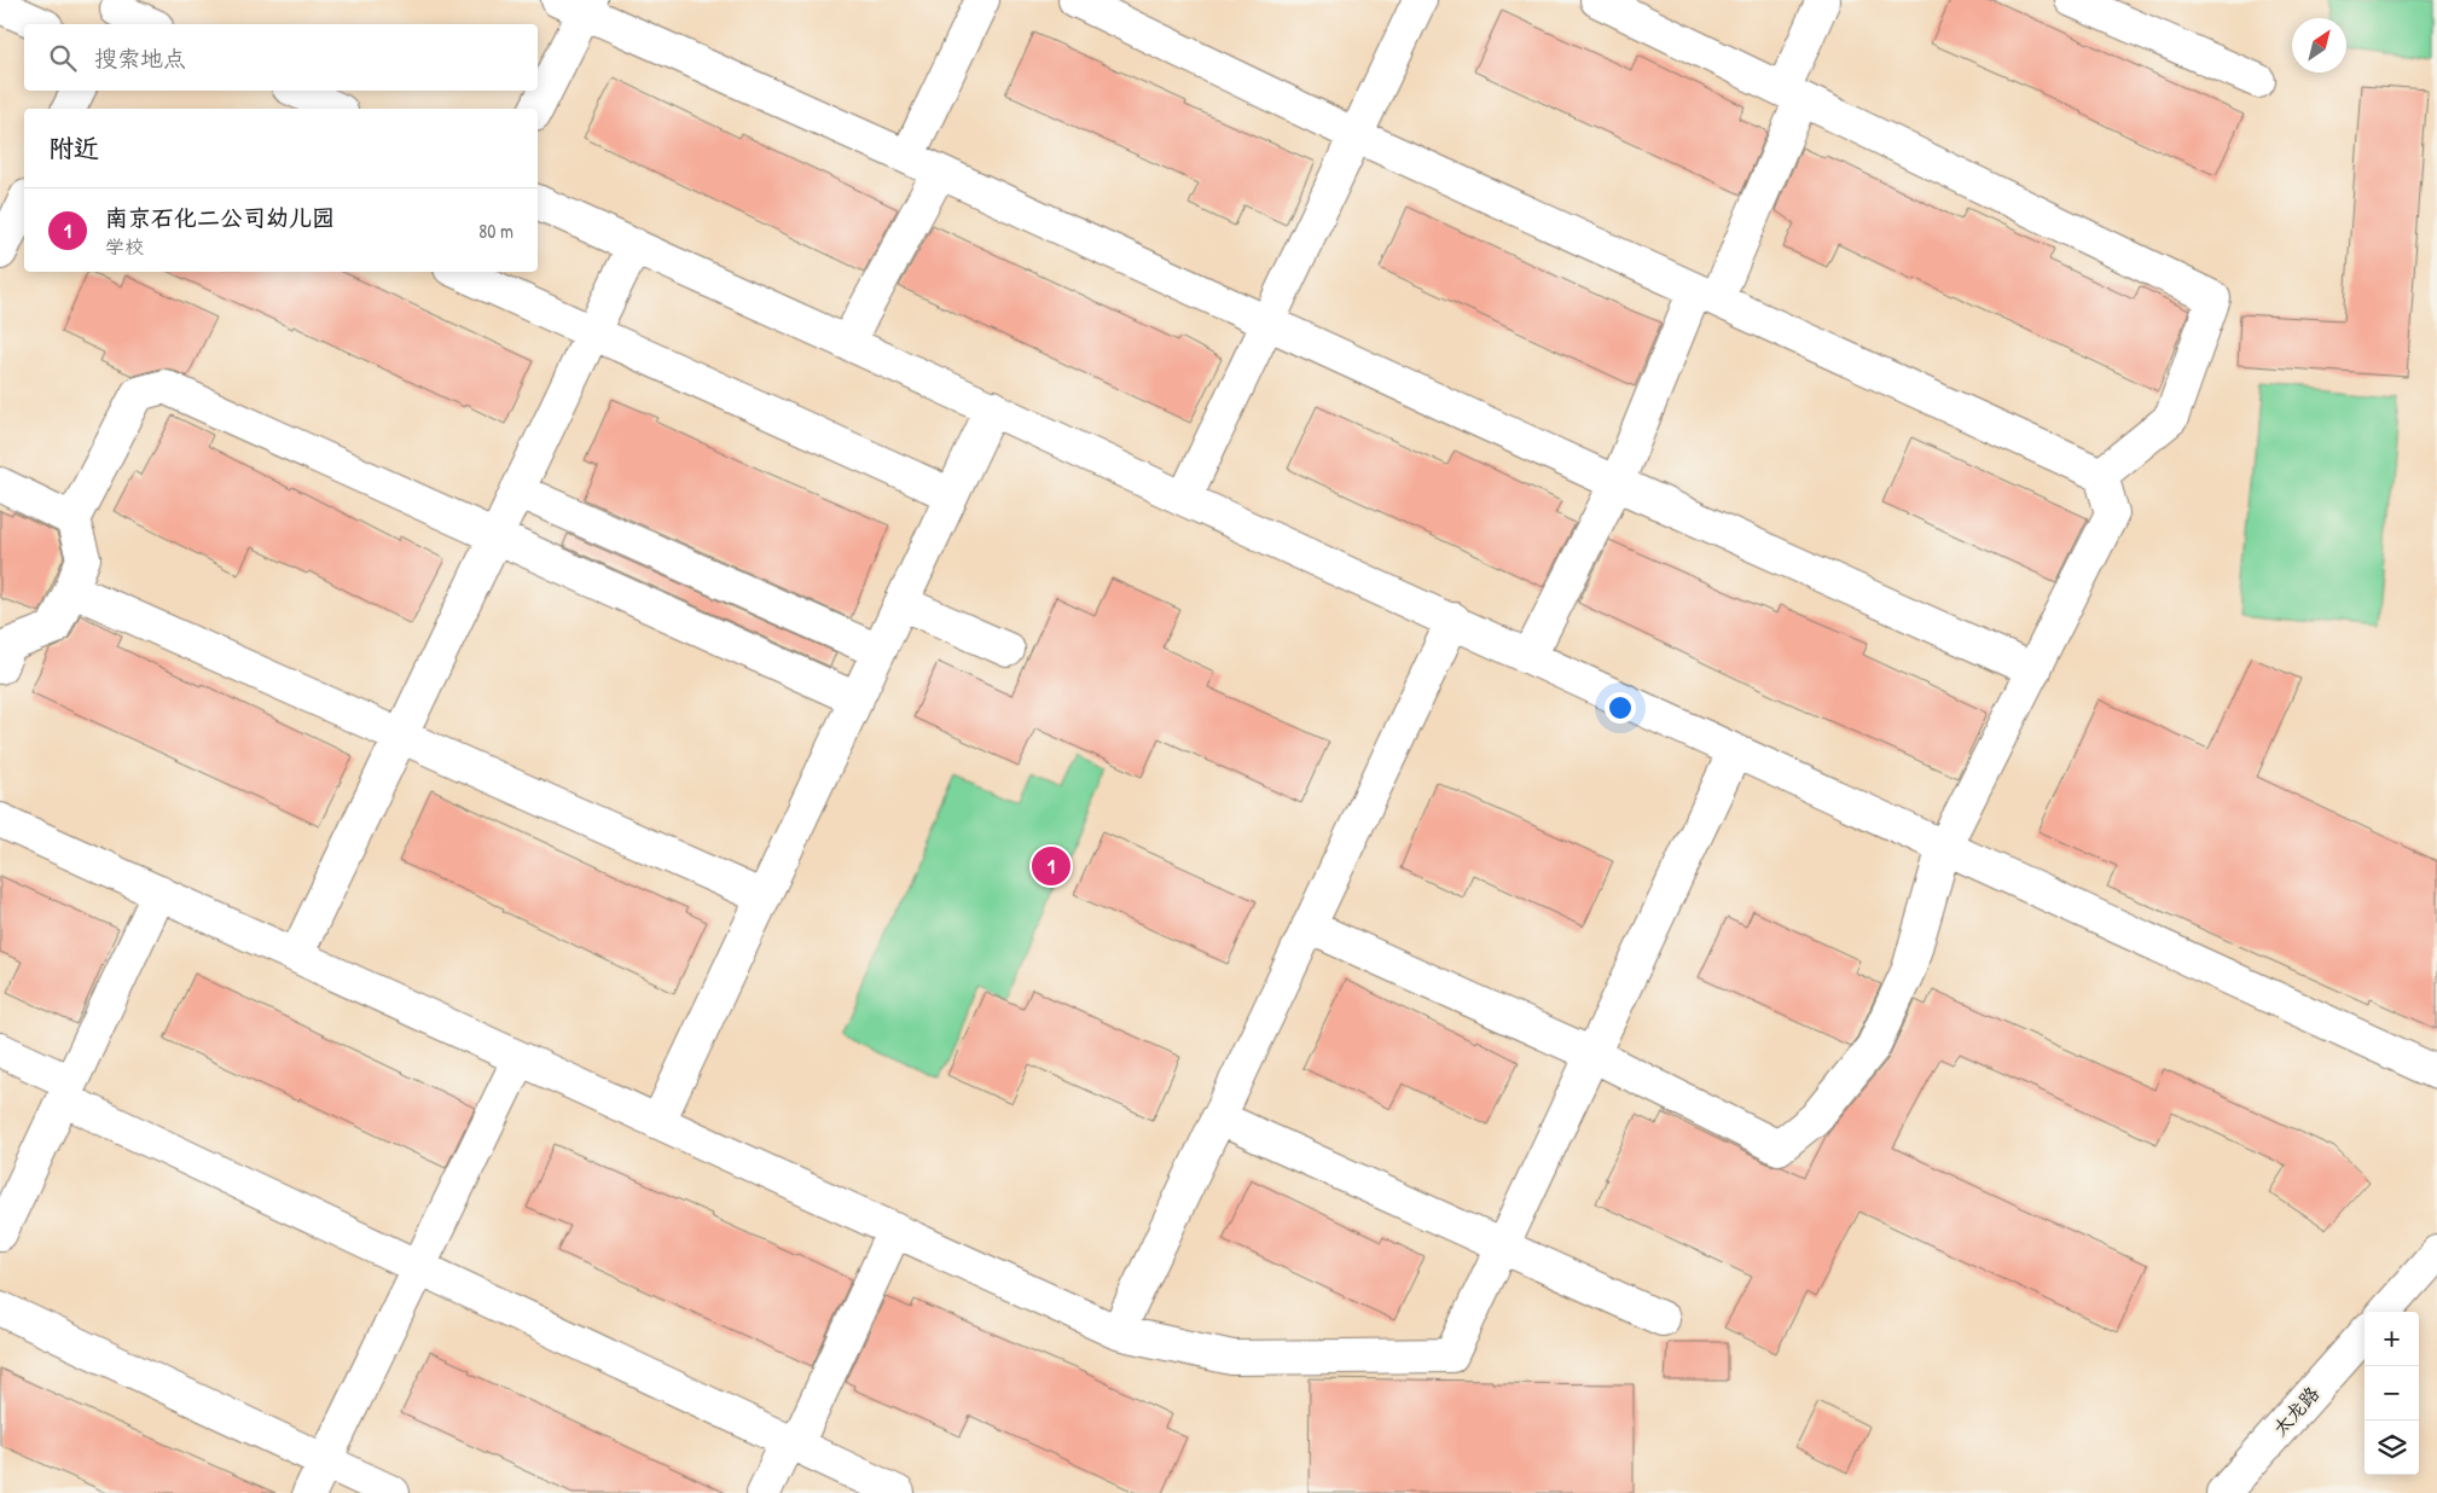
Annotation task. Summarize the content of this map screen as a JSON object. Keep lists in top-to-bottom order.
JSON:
{
  "streets": {
    "street": ["太龙路"]
  },
  "north": "top right",
  "page": {
    "search": "搜索地点",
    "heading": "附近",
    "list": [
      {
        "mark": "1",
        "name": "南京石化二公司幼儿园",
        "note": "学校",
        "value": "80 m"
      }
    ],
    "pins": "1",
    "map_buttons": ["+", "−"]
  }
}
